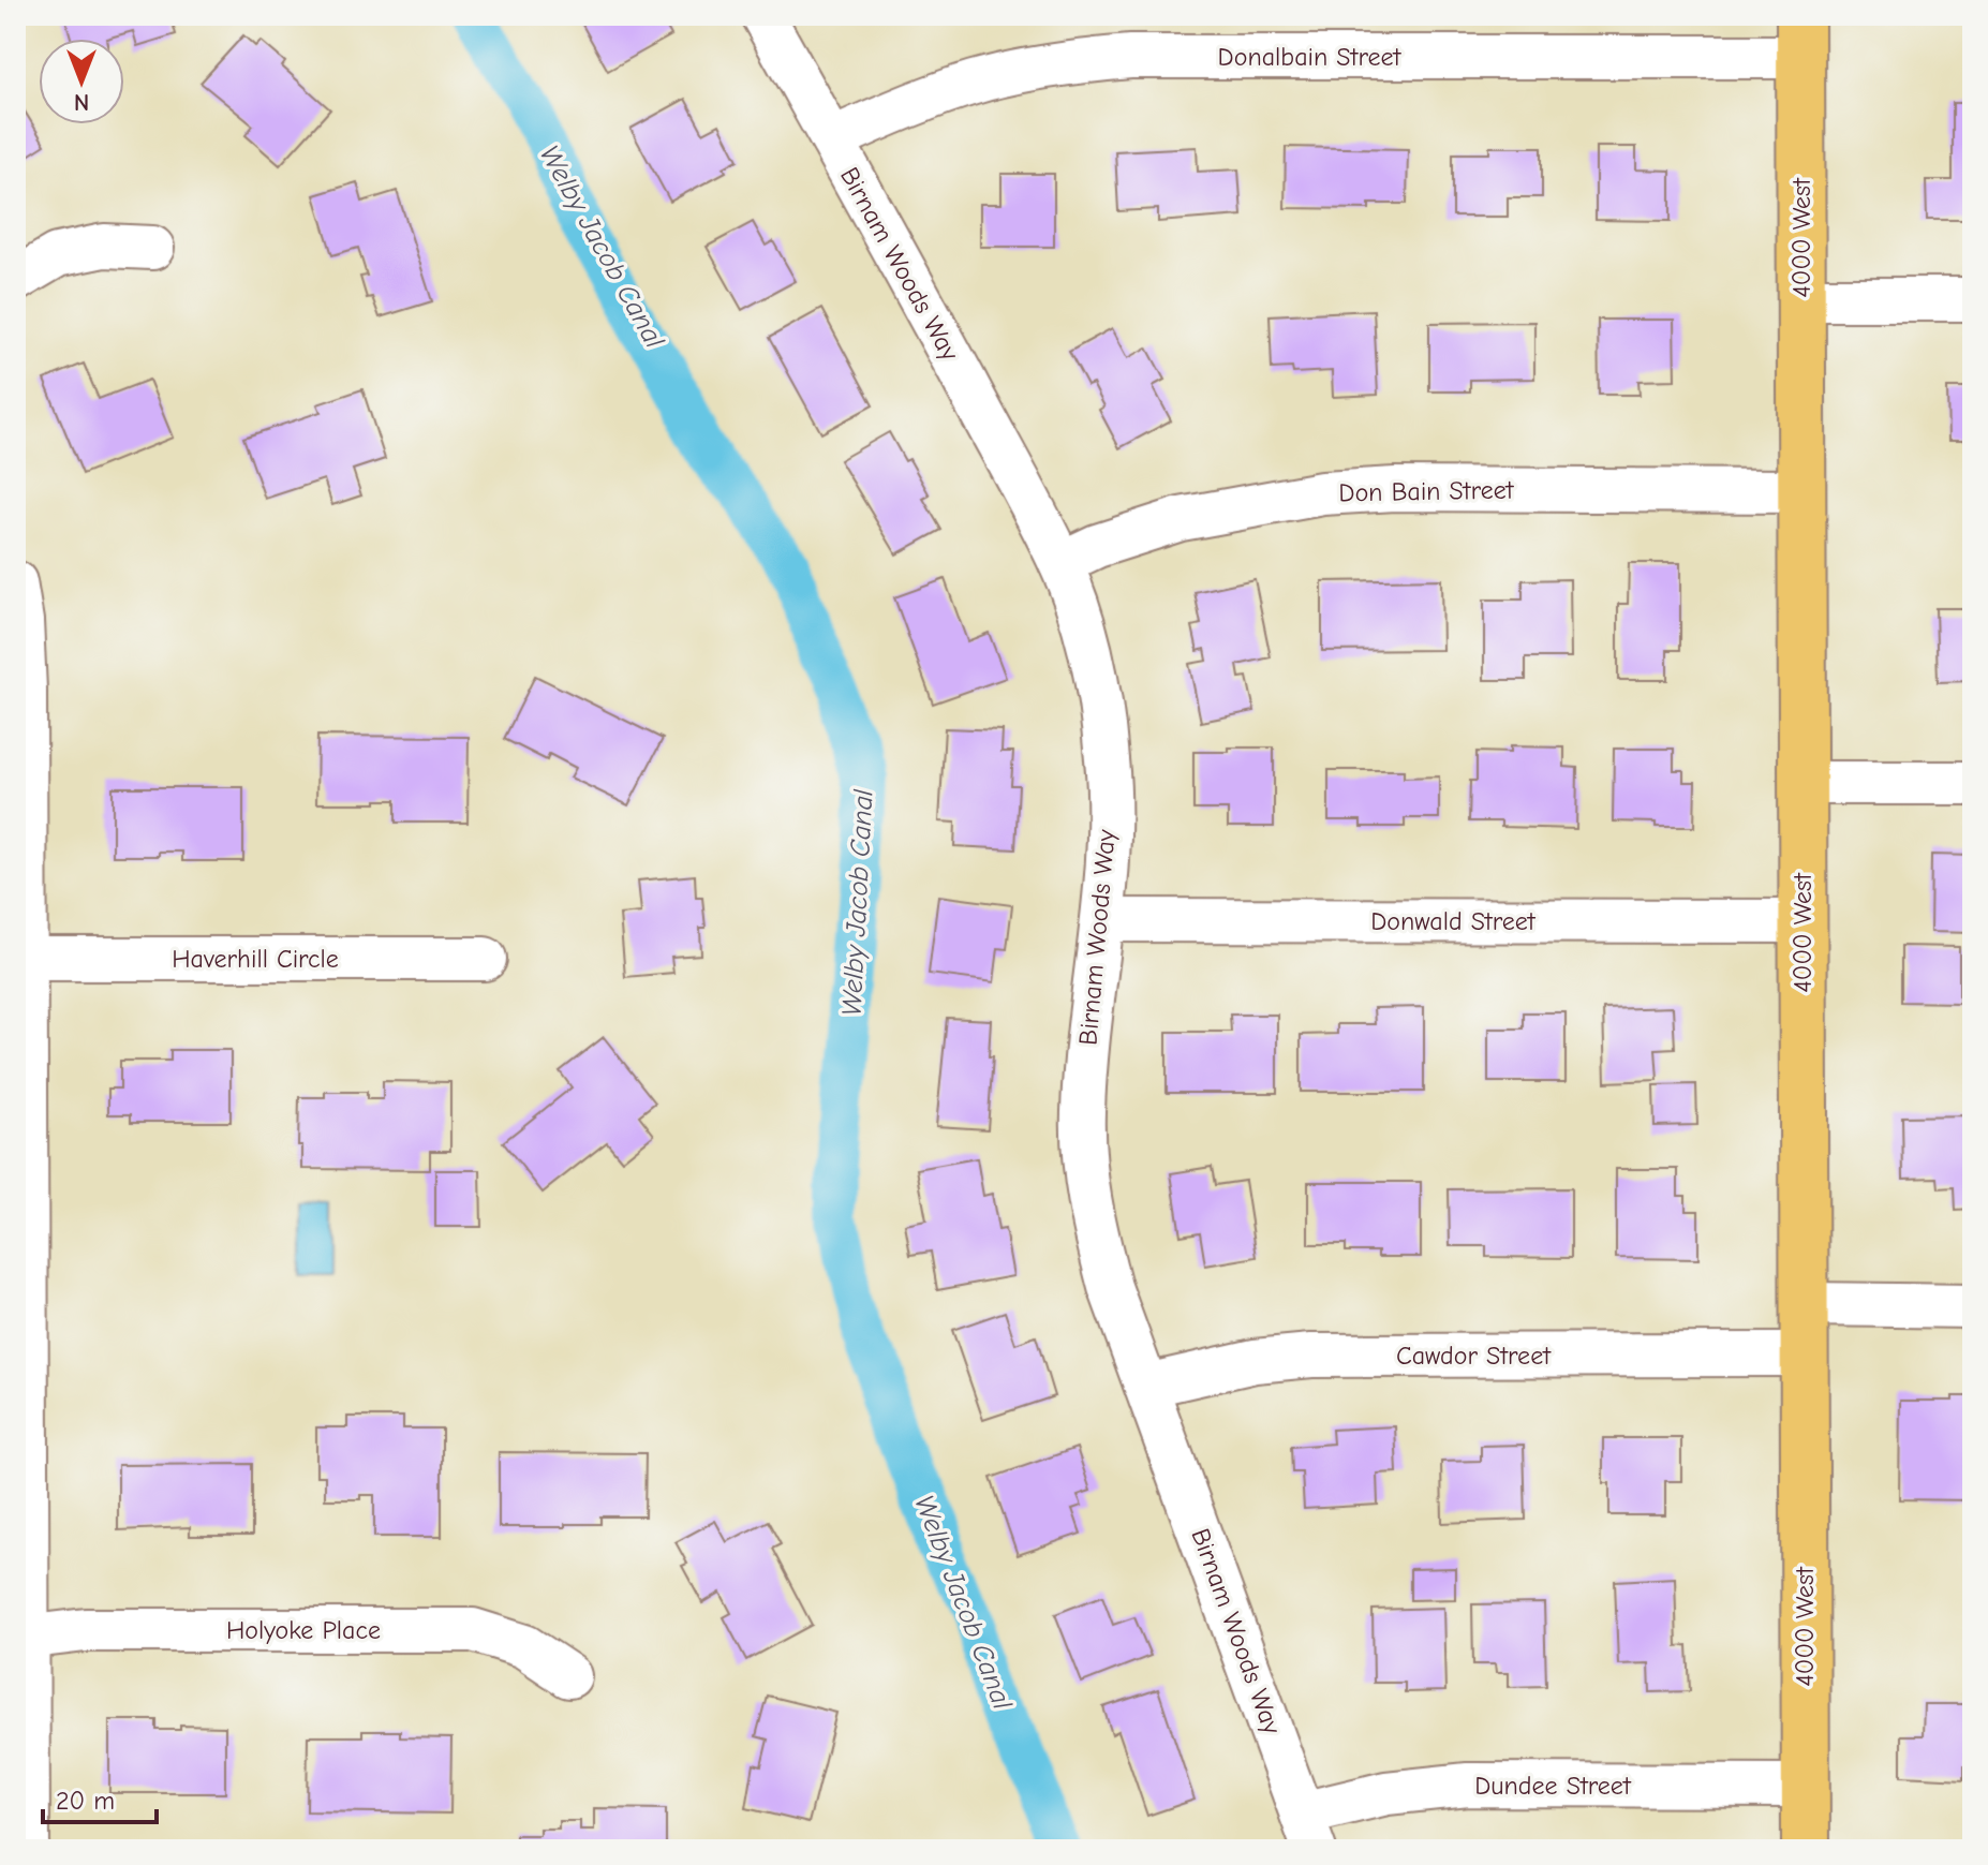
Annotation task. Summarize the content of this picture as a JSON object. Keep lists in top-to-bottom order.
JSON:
{
  "streets": {
    "main road": ["4000 West"],
    "street": [
      "Donalbain Street",
      "Birnam Woods Way",
      "Don Bain Street",
      "Donwald Street",
      "Haverhill Circle",
      "Cawdor Street",
      "Holyoke Place",
      "Dundee Street"
    ]
  },
  "crossings": [
    ["Donalbain Street", "4000 West"],
    ["Donalbain Street", "Birnam Woods Way"],
    ["4000 West", "Don Bain Street"],
    ["4000 West", "Donwald Street"],
    ["4000 West", "Cawdor Street"],
    ["4000 West", "Dundee Street"],
    ["Birnam Woods Way", "Don Bain Street"],
    ["Birnam Woods Way", "Donwald Street"],
    ["Birnam Woods Way", "Cawdor Street"],
    ["Birnam Woods Way", "Dundee Street"]
  ],
  "water": ["Welby Jacob Canal"],
  "scale_bar": "20 m",
  "north": "bottom"
}
